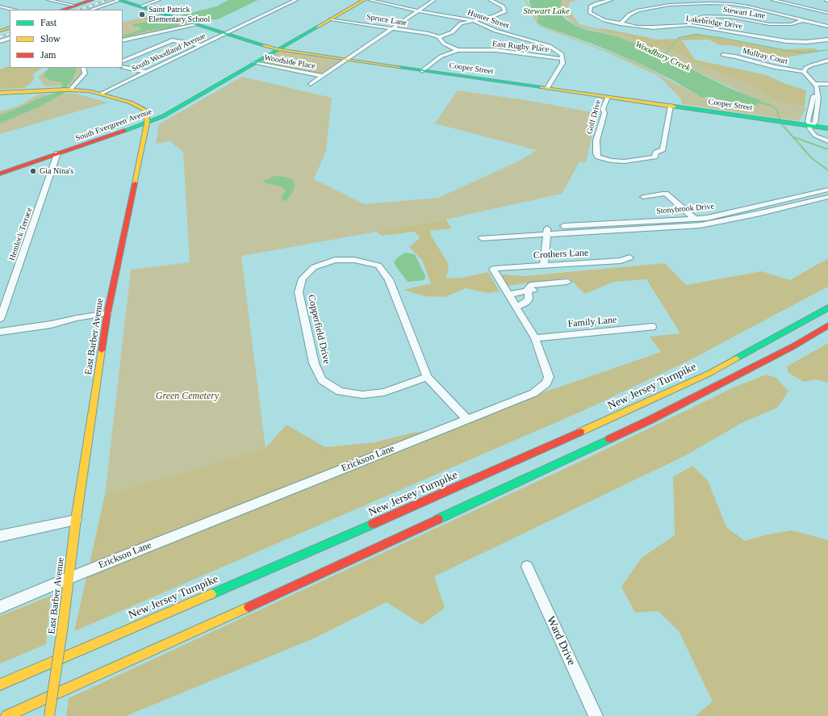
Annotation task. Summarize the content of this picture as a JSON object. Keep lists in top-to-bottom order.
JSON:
{
  "streets": {
    "main road": [
      "Cooper Street",
      "South Evergreen Avenue",
      "East Barber Avenue",
      "New Jersey Turnpike"
    ],
    "street": [
      "Stewart Lane",
      "Hunter Street",
      "Spruce Lane",
      "Lakebridge Drive",
      "East Rugby Place",
      "South Woodland Avenue",
      "Mullray Court",
      "Woodside Place",
      "Golf Drive",
      "Stonybrook Drive",
      "Hemlock Terrace",
      "Crothers Lane",
      "Family Lane",
      "Copperfield Drive",
      "Erickson Lane",
      "Ward Drive"
    ]
  },
  "crossings": [
    ["Stewart Lane", "Lakebridge Drive"],
    ["Hunter Street", "East Rugby Place"],
    ["Spruce Lane", "South Evergreen Avenue"],
    ["South Woodland Avenue", "Cooper Street"],
    ["South Woodland Avenue", "East Barber Avenue"],
    ["Woodside Place", "South Evergreen Avenue"],
    ["Cooper Street", "Golf Drive"],
    ["Cooper Street", "South Evergreen Avenue"],
    ["South Evergreen Avenue", "Hemlock Terrace"],
    ["South Evergreen Avenue", "East Barber Avenue"],
    ["Crothers Lane", "Erickson Lane"],
    ["Family Lane", "Erickson Lane"],
    ["Copperfield Drive", "Erickson Lane"],
    ["East Barber Avenue", "Erickson Lane"]
  ],
  "water": ["Stewart Lake", "Woodbury Creek"],
  "parks": ["Green Cemetery"],
  "places": ["Saint Patrick Elementary School", "Gia Nina's"],
  "legend": ["Fast", "Slow", "Jam"]
}
